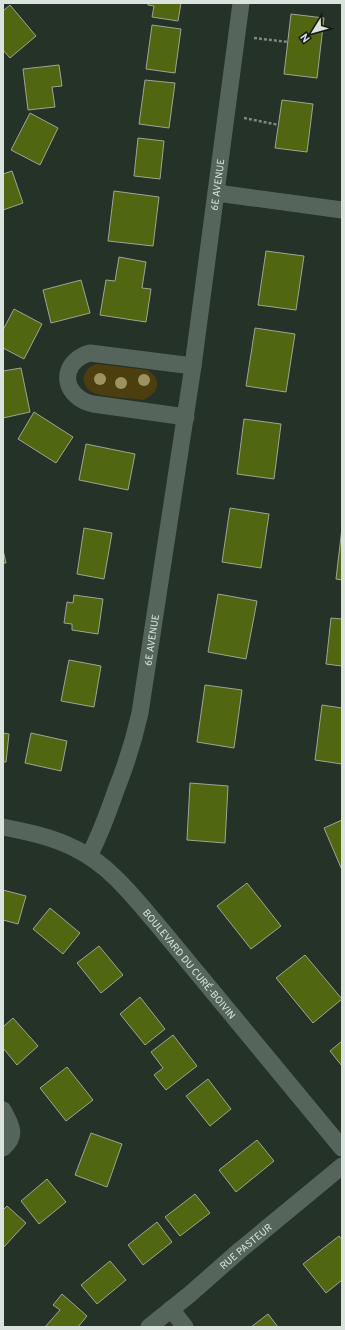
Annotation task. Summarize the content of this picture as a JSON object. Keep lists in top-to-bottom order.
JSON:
{
  "streets": {
    "street": ["6E AVENUE", "BOULEVARD DU CURÉ-BOIVIN", "RUE PASTEUR"]
  },
  "crossings": [
    ["6E AVENUE", "BOULEVARD DU CURÉ-BOIVIN"]
  ],
  "north": "bottom left"
}
